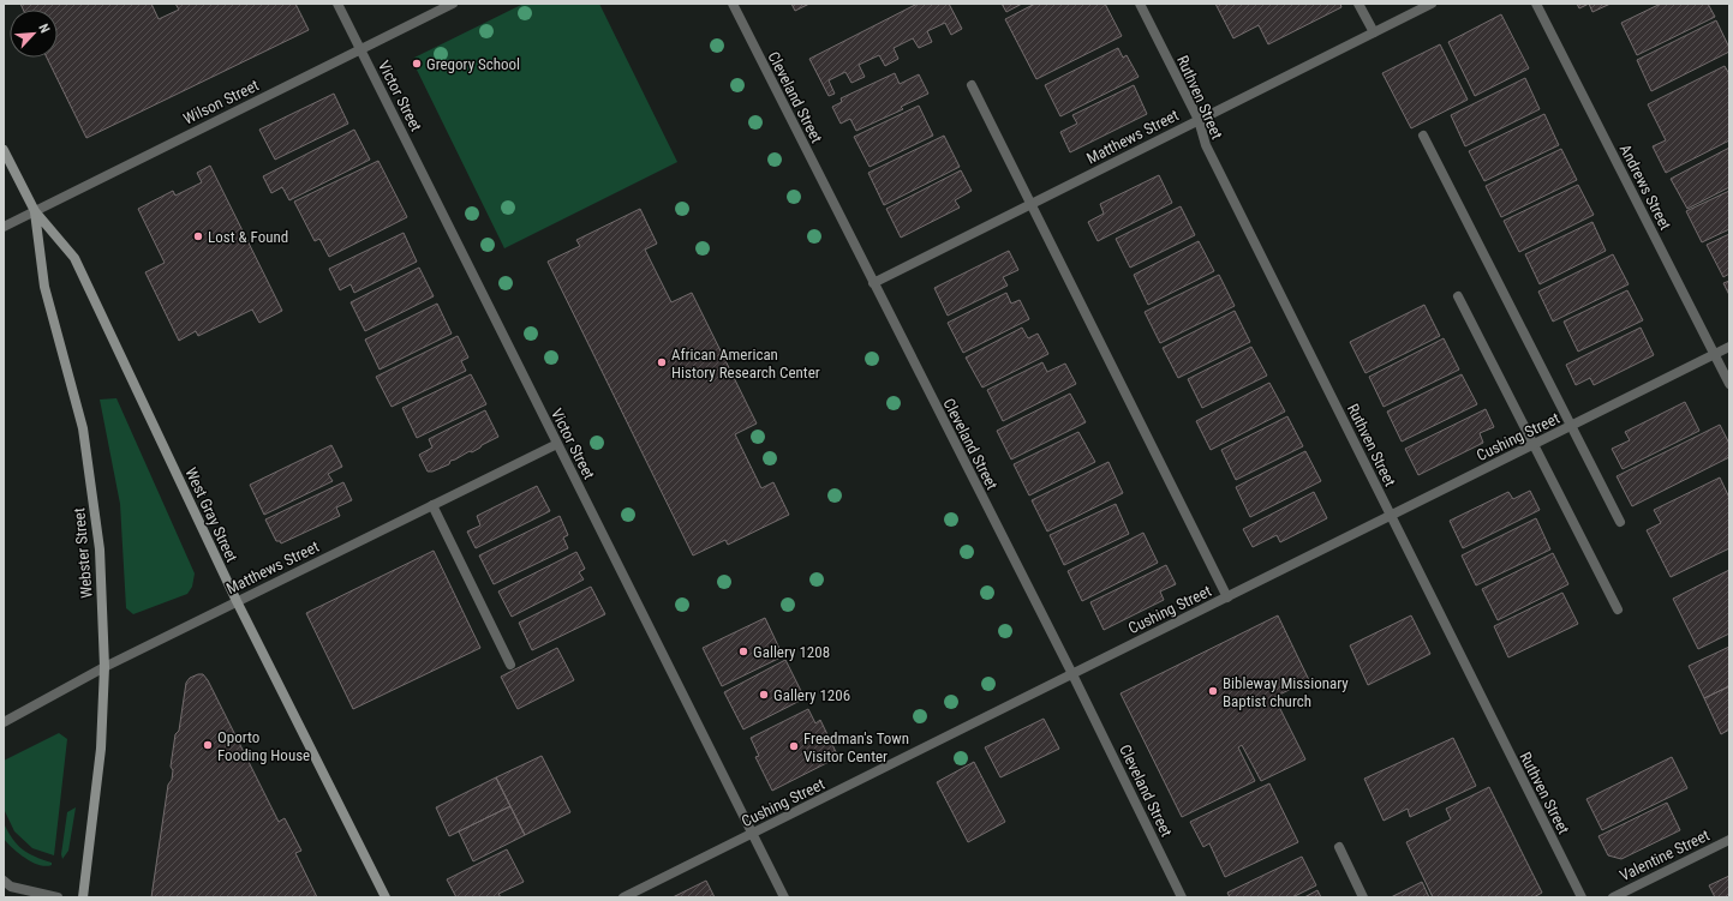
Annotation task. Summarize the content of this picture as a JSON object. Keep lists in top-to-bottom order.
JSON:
{
  "streets": {
    "main road": ["West Gray Street", "Webster Street"],
    "street": [
      "Victor Street",
      "Cleveland Street",
      "Ruthven Street",
      "Wilson Street",
      "Matthews Street",
      "Andrews Street",
      "Cushing Street",
      "Valentine Street"
    ]
  },
  "crossings": [
    ["Victor Street", "Wilson Street"],
    ["Victor Street", "Matthews Street"],
    ["Victor Street", "Cushing Street"],
    ["Cleveland Street", "Matthews Street"],
    ["Cleveland Street", "Cushing Street"],
    ["Ruthven Street", "Matthews Street"],
    ["Ruthven Street", "Cushing Street"],
    ["Wilson Street", "West Gray Street"],
    ["Wilson Street", "Webster Street"],
    ["Matthews Street", "West Gray Street"],
    ["Matthews Street", "Webster Street"],
    ["Andrews Street", "Cushing Street"],
    ["West Gray Street", "Webster Street"]
  ],
  "places": [
    "Gregory School",
    "Lost & Found",
    "African American History Research Center",
    "Gallery 1208",
    "Bibleway Missionary Baptist church",
    "Gallery 1206",
    "Oporto Fooding House",
    "Freedman's Town Visitor Center"
  ],
  "north": "top right"
}
